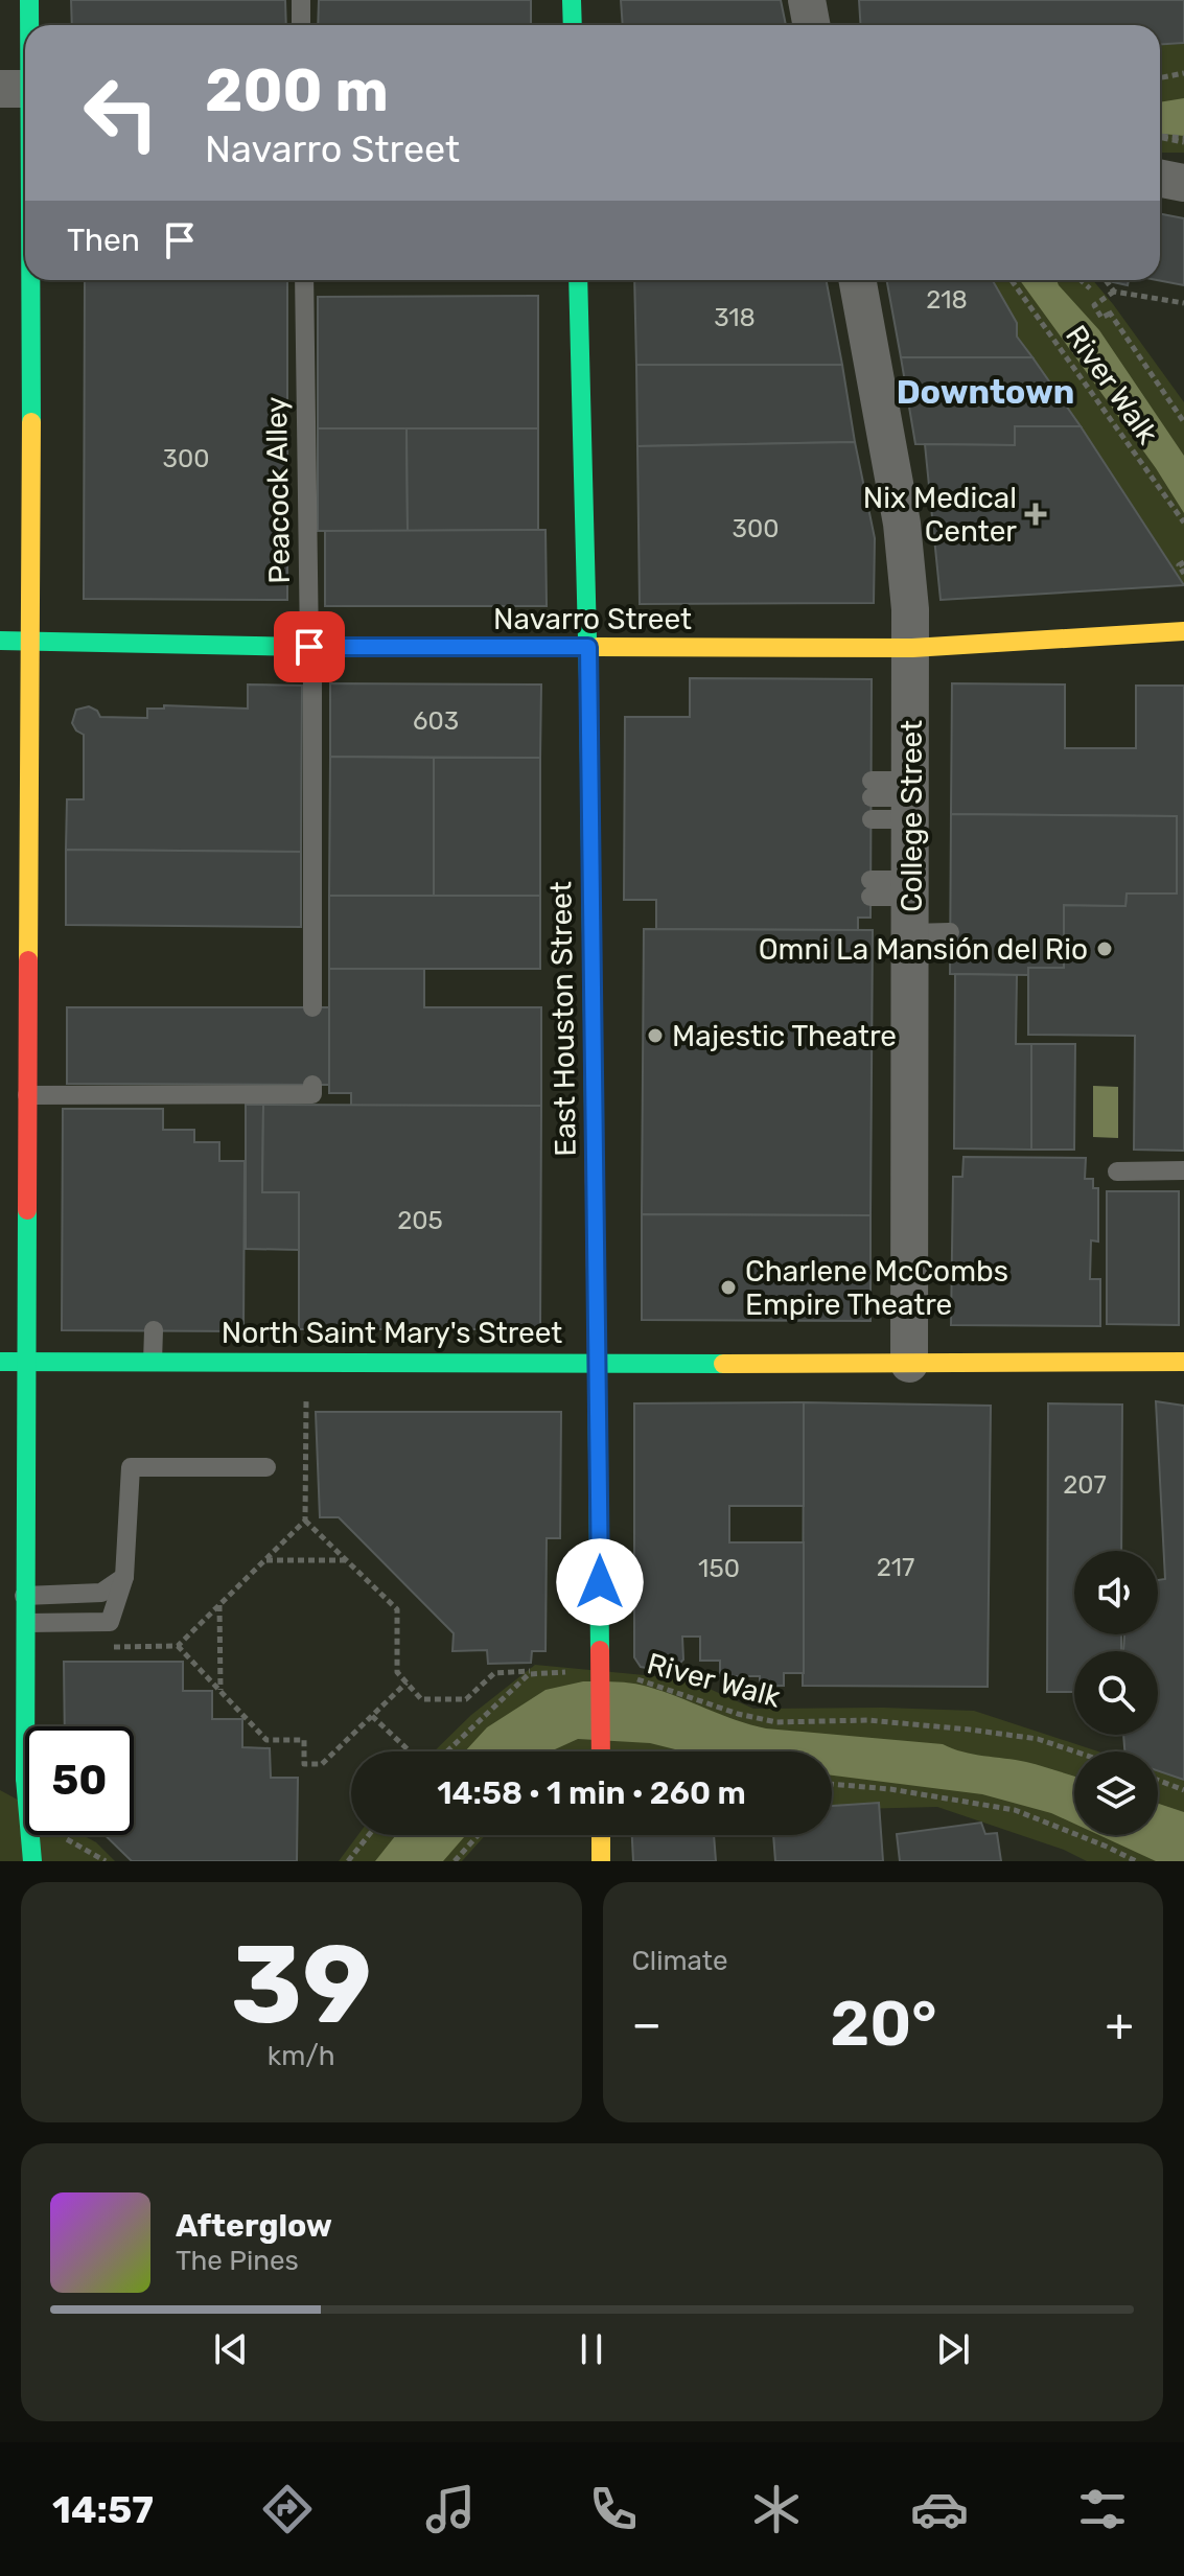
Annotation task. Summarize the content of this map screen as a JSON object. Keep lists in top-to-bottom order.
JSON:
{
  "streets": {
    "main road": ["Navarro Street", "East Houston Street", "North Saint Mary's Street"],
    "street": ["College Street"],
    "lane": ["Peacock Alley"],
    "path": ["River Walk"]
  },
  "crossings": [
    ["Peacock Alley", "Navarro Street"],
    ["Navarro Street", "College Street"],
    ["Navarro Street", "East Houston Street"],
    ["College Street", "North Saint Mary's Street"],
    ["East Houston Street", "North Saint Mary's Street"]
  ],
  "districts": ["Downtown"],
  "places": {
    "health": ["Nix Medical Center"],
    "other": ["Omni La Mansión del Rio", "Majestic Theatre", "Charlene McCombs Empire Theatre"]
  },
  "house_numbers": [
    "218",
    "318",
    "300",
    "300",
    "603",
    "205",
    "207",
    "217",
    "150"
  ],
  "page": {
    "turn": ["200 m", "Navarro Street"],
    "then": "Then",
    "limit": "50",
    "trip": "14:58 · 1 min · 260 m",
    "tile": [
      ["39", "km/h"],
      "Climate"
    ],
    "heat": ["−", "20°", "+"],
    "song": ["Afterglow", "The Pines"],
    "tabs": "14:57"
  }
}
